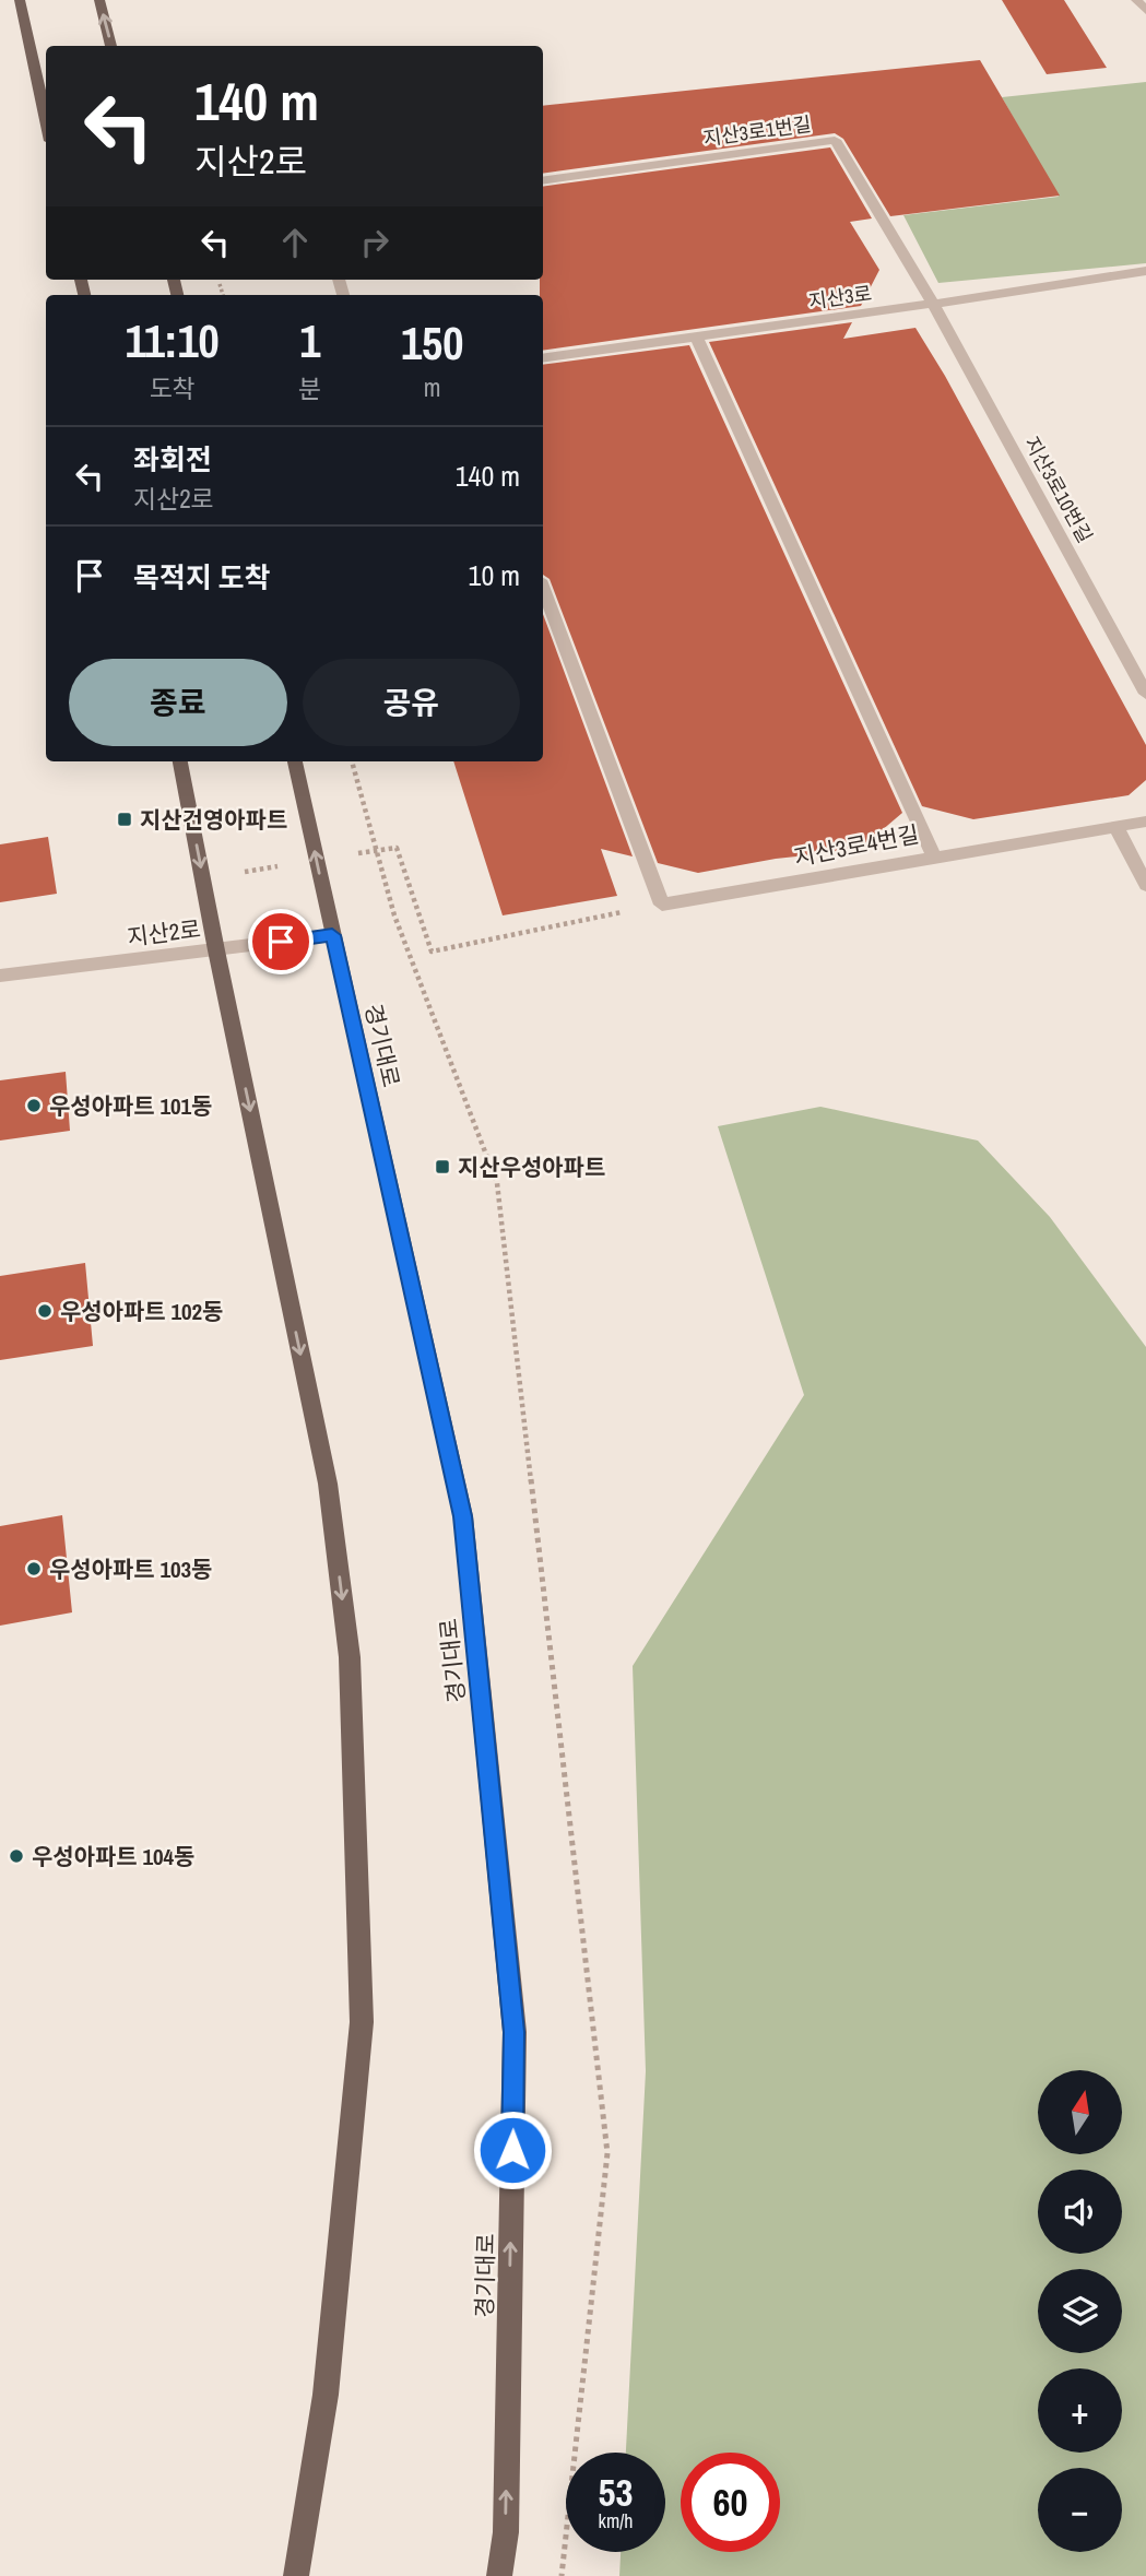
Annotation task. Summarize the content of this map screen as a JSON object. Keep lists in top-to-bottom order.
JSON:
{
  "streets": {
    "main road": ["경기대로"],
    "street": [
      "지산3로1번길",
      "지산3로",
      "지산3로10번길",
      "지산3로4번길",
      "지산2로"
    ]
  },
  "crossings": [
    ["지산3로1번길", "지산3로"],
    ["지산3로1번길", "지산3로10번길"],
    ["지산3로", "지산3로10번길"],
    ["지산3로", "지산3로4번길"],
    ["지산2로", "경기대로"]
  ],
  "places": {
    "transit": ["지산건영아파트", "지산우성아파트"],
    "other": [
      "우성아파트 101동",
      "우성아파트 102동",
      "우성아파트 103동",
      "우성아파트 104동"
    ]
  },
  "north": "top",
  "page": {
    "turn": ["140 m", "지산2로"],
    "eta": [
      "11:10",
      "도착",
      "1",
      "분",
      "150",
      "m"
    ],
    "list": [
      {
        "name": "좌회전",
        "note": "지산2로",
        "value": "140 m"
      },
      {
        "name": "목적지 도착",
        "value": "10 m"
      }
    ],
    "buttons": ["종료", "공유"],
    "map_buttons": ["+", "−"],
    "speed": "53 km/h",
    "limit": "60"
  }
}
